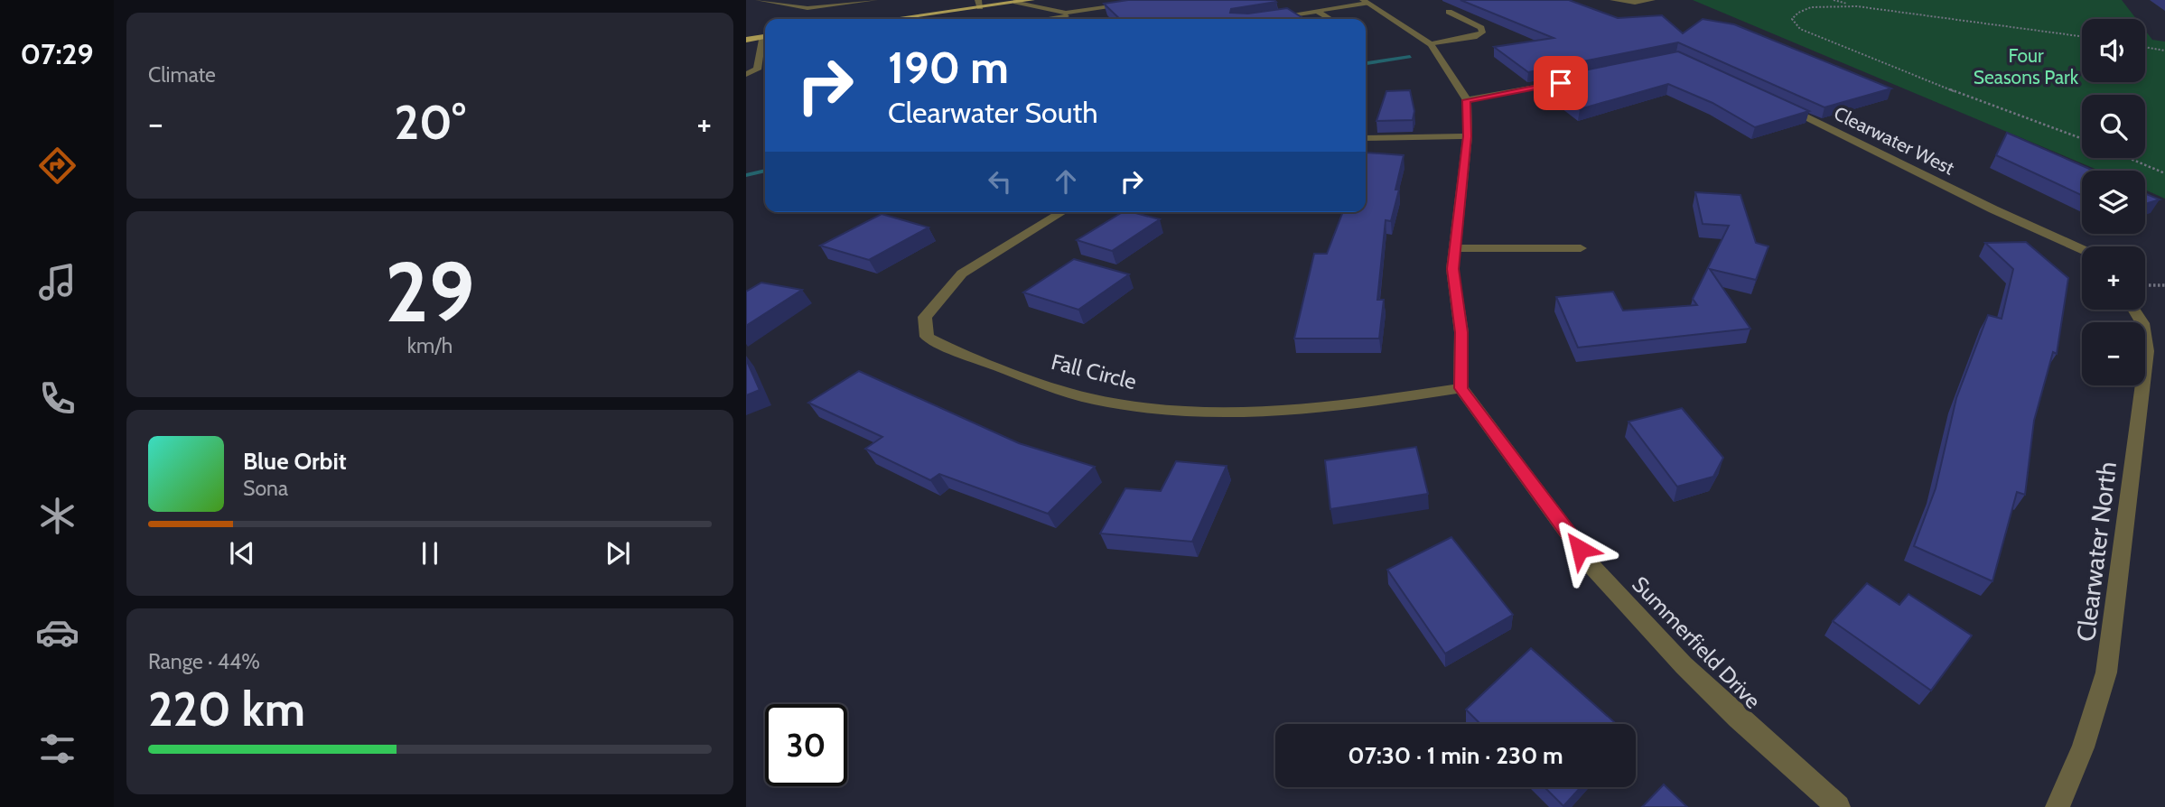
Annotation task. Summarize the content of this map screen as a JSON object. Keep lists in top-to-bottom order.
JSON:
{
  "streets": {
    "street": [
      "Clearwater West",
      "Fall Circle",
      "Clearwater North",
      "Summerfield Drive"
    ]
  },
  "crossings": [
    ["Fall Circle", "Summerfield Drive"]
  ],
  "parks": ["Four Seasons Park"],
  "page": {
    "tabs": "07:29",
    "tile": [
      "Climate",
      ["29", "km/h"],
      ["Range · 44%", "220 km"]
    ],
    "map_buttons": ["+", "−"],
    "turn": ["190 m", "Clearwater South"],
    "heat": ["−", "20°", "+"],
    "song": ["Blue Orbit", "Sona"],
    "limit": "30",
    "trip": "07:30 · 1 min · 230 m"
  }
}
